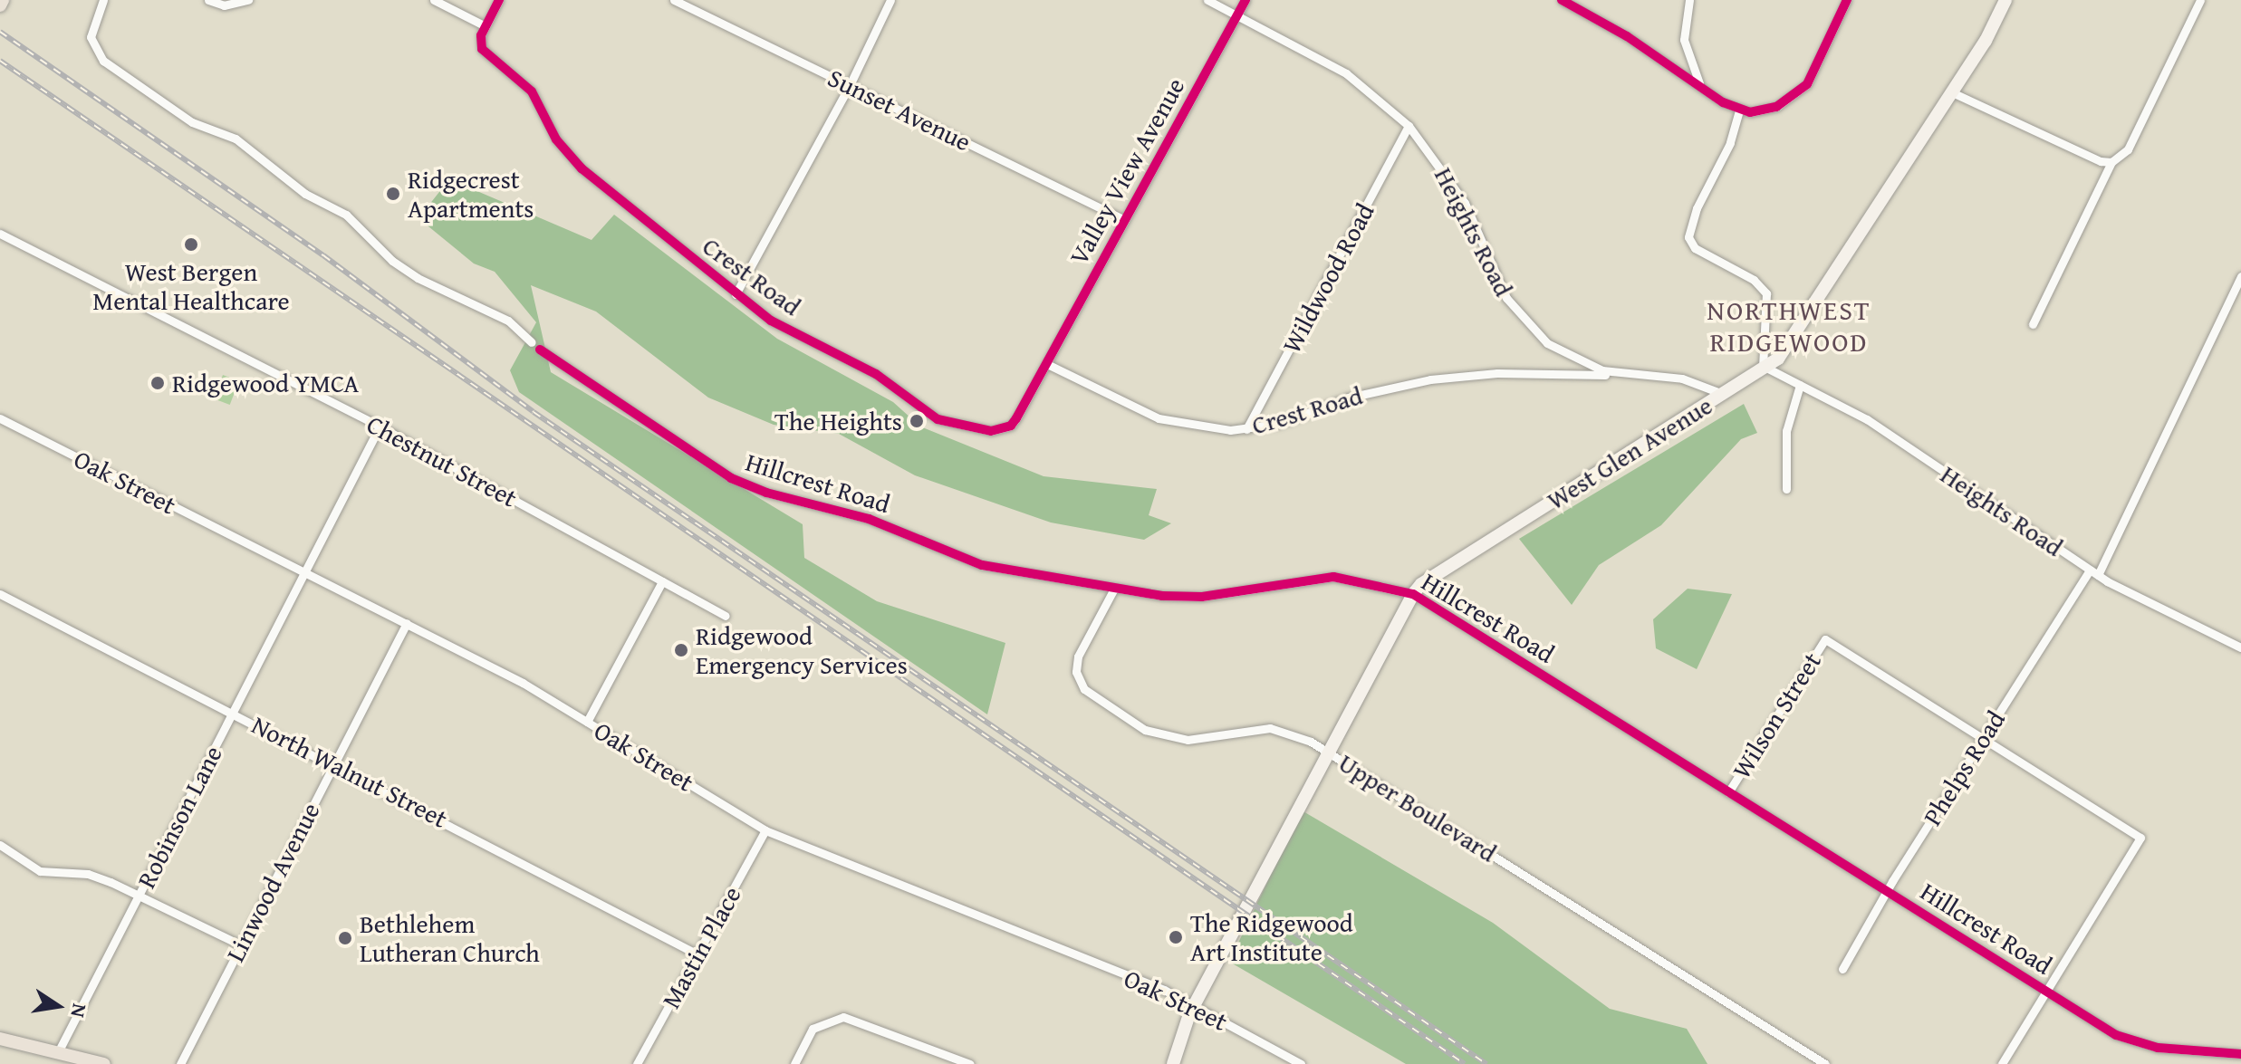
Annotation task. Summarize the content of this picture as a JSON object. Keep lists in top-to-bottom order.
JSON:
{
  "streets": {
    "street": [
      "Sunset Avenue",
      "Valley View Avenue",
      "Heights Road",
      "Crest Road",
      "Wildwood Road",
      "West Glen Avenue",
      "Chestnut Street",
      "Oak Street",
      "Hillcrest Road",
      "Wilson Street",
      "Phelps Road",
      "North Walnut Street",
      "Upper Boulevard",
      "Robinson Lane",
      "Linwood Avenue",
      "Mastin Place"
    ]
  },
  "crossings": [
    ["Sunset Avenue", "Valley View Avenue"],
    ["Valley View Avenue", "Heights Road"],
    ["Valley View Avenue", "Crest Road"],
    ["Heights Road", "Crest Road"],
    ["Heights Road", "Wildwood Road"],
    ["Heights Road", "West Glen Avenue"],
    ["Heights Road", "Phelps Road"],
    ["Crest Road", "Wildwood Road"],
    ["West Glen Avenue", "Oak Street"],
    ["West Glen Avenue", "Hillcrest Road"],
    ["West Glen Avenue", "Upper Boulevard"],
    ["Chestnut Street", "Robinson Lane"],
    ["Oak Street", "Robinson Lane"],
    ["Oak Street", "Linwood Avenue"],
    ["Oak Street", "Mastin Place"],
    ["Hillcrest Road", "Wilson Street"],
    ["Hillcrest Road", "Phelps Road"],
    ["Hillcrest Road", "Upper Boulevard"],
    ["Wilson Street", "Phelps Road"],
    ["North Walnut Street", "Robinson Lane"],
    ["North Walnut Street", "Linwood Avenue"],
    ["North Walnut Street", "Mastin Place"]
  ],
  "districts": ["NORTHWEST RIDGEWOOD"],
  "places": [
    "Ridgecrest Apartments",
    "West Bergen Mental Healthcare",
    "Ridgewood YMCA",
    "The Heights",
    "Ridgewood Emergency Services",
    "The Ridgewood Art Institute",
    "Bethlehem Lutheran Church"
  ],
  "north": "right"
}
